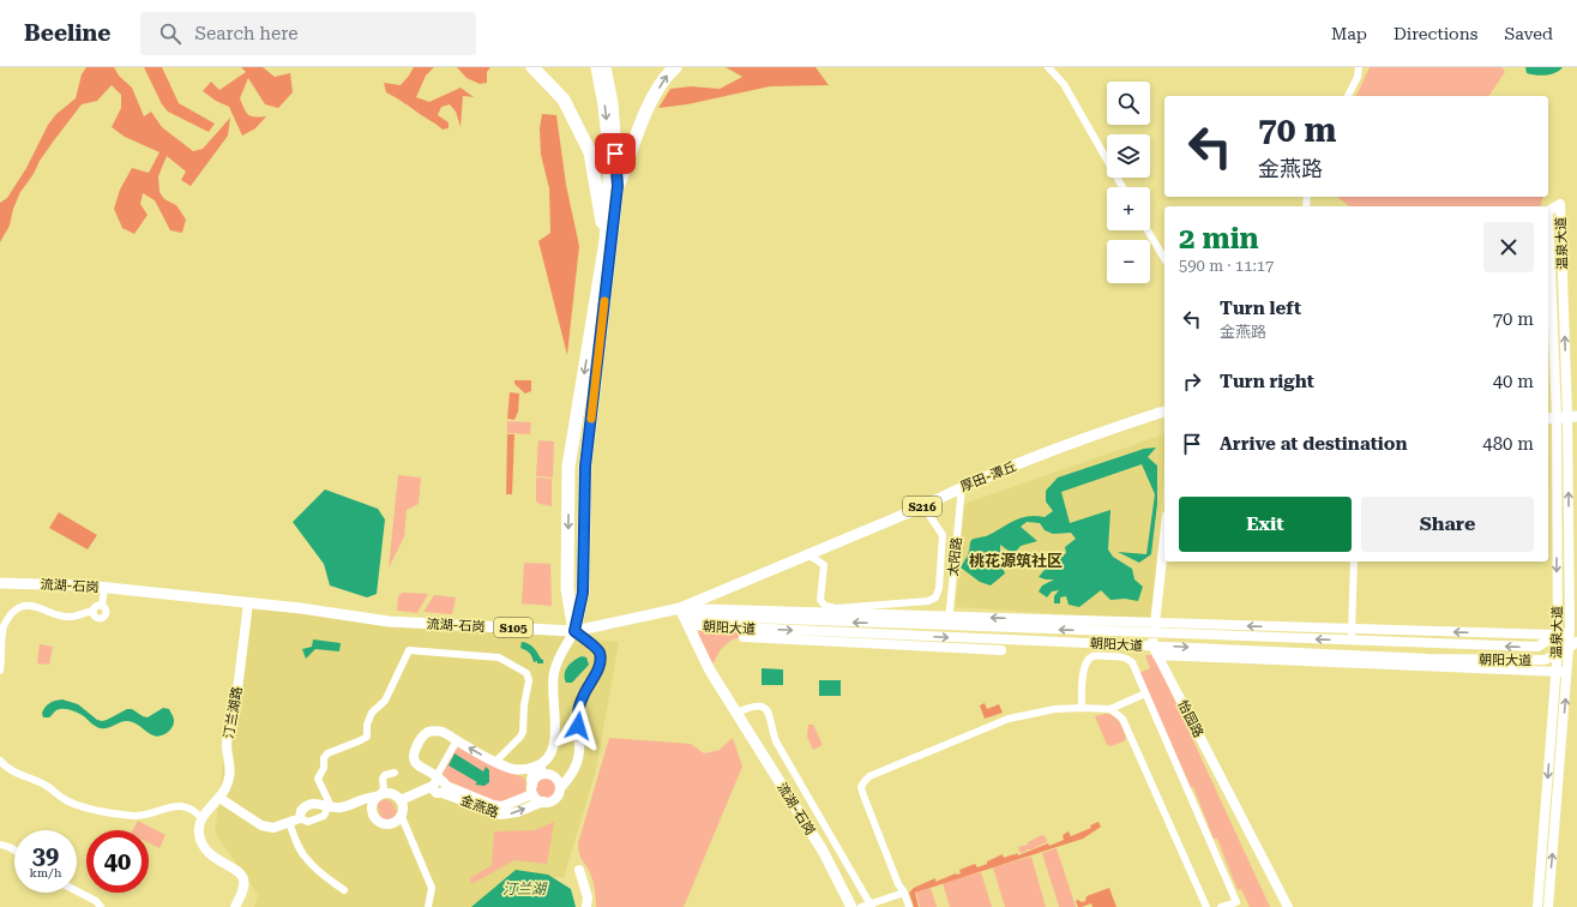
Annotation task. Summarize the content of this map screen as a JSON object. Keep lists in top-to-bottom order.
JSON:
{
  "streets": {
    "main road": [
      "温泉大道",
      "厚田-潭丘",
      "S216",
      "流湖-石岗",
      "S105",
      "朝阳大道",
      "汀兰湖路",
      "怡园路",
      "金燕路"
    ],
    "street": ["太阳路"]
  },
  "crossings": [
    ["温泉大道", "朝阳大道"],
    ["厚田-潭丘", "太阳路"],
    ["厚田-潭丘", "流湖-石岗"],
    ["厚田-潭丘", "朝阳大道"],
    ["太阳路", "朝阳大道"],
    ["流湖-石岗", "朝阳大道"],
    ["流湖-石岗", "汀兰湖路"],
    ["流湖-石岗", "金燕路"],
    ["朝阳大道", "怡园路"]
  ],
  "districts": ["桃花源筑社区"],
  "water": ["汀兰湖"],
  "page": {
    "header": "Beeline",
    "search": "Search here",
    "nav": ["Map", "Directions", "Saved"],
    "map_buttons": ["+", "−"],
    "turn": ["70 m", "金燕路"],
    "heading": ["2 min", "590 m · 11:17"],
    "list": [
      {
        "name": "Turn left",
        "note": "金燕路",
        "value": "70 m"
      },
      {
        "name": "Turn right",
        "value": "40 m"
      },
      {
        "name": "Arrive at destination",
        "value": "480 m"
      }
    ],
    "buttons": ["Exit", "Share"],
    "speed": "39 km/h",
    "limit": "40"
  }
}
